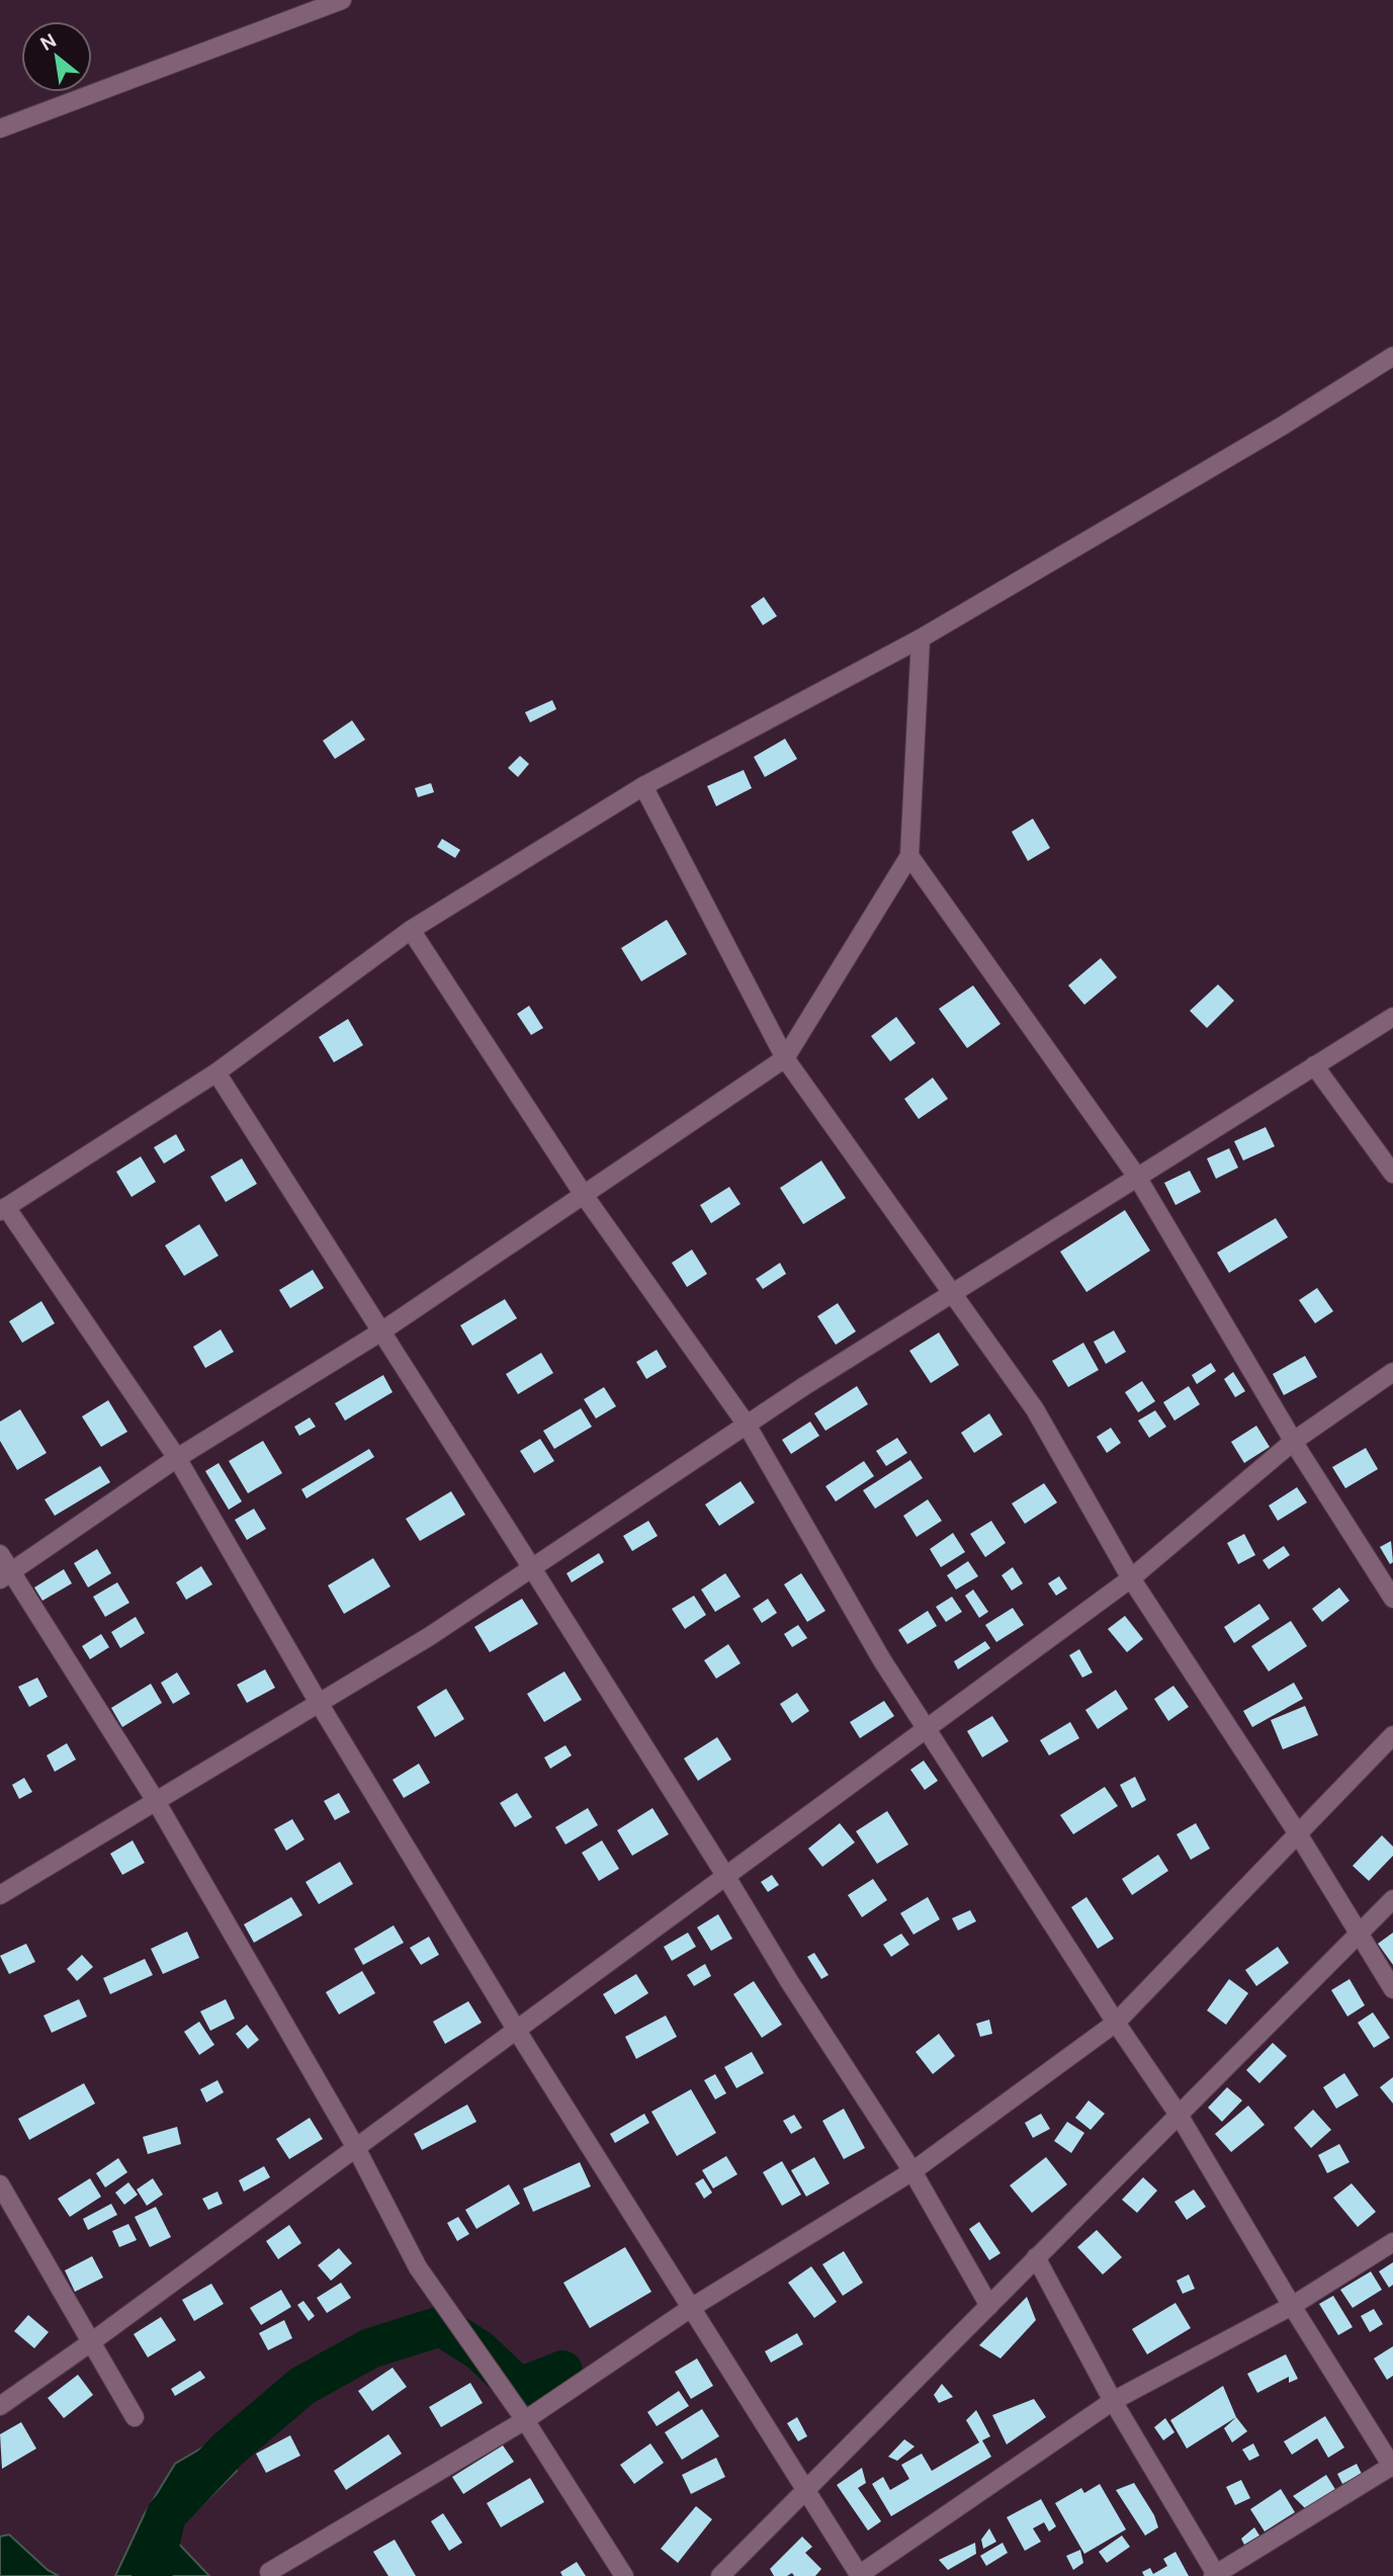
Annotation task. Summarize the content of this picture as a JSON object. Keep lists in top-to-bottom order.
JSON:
{
  "north": "top left"
}
